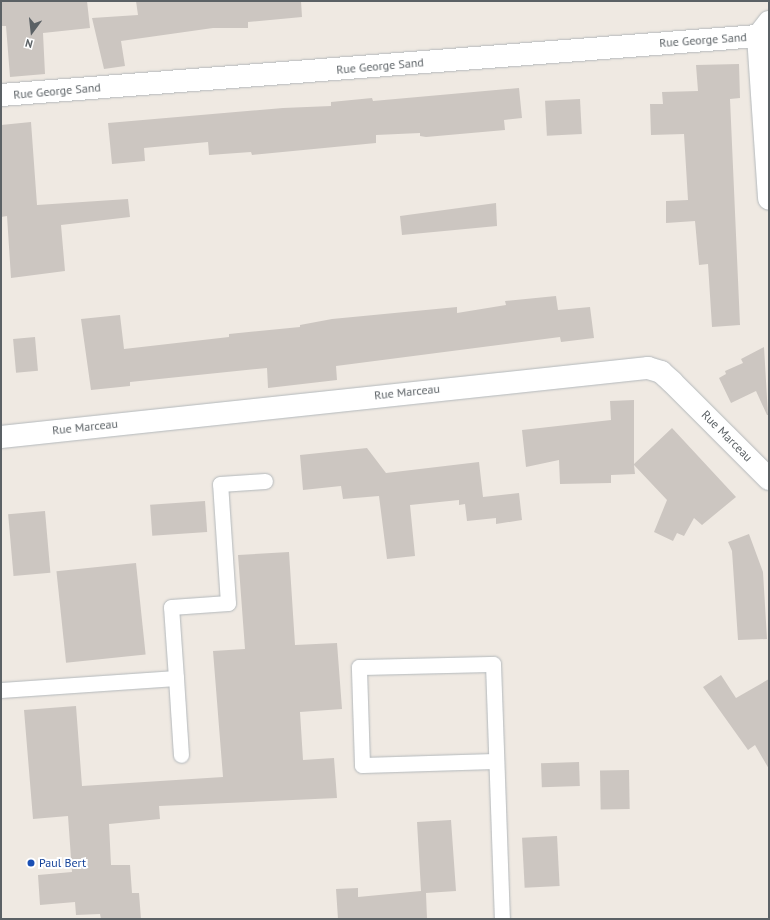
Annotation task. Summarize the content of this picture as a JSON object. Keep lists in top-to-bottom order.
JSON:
{
  "streets": {
    "street": ["Rue George Sand", "Rue Marceau"]
  },
  "places": ["Paul Bert"],
  "north": "bottom"
}
